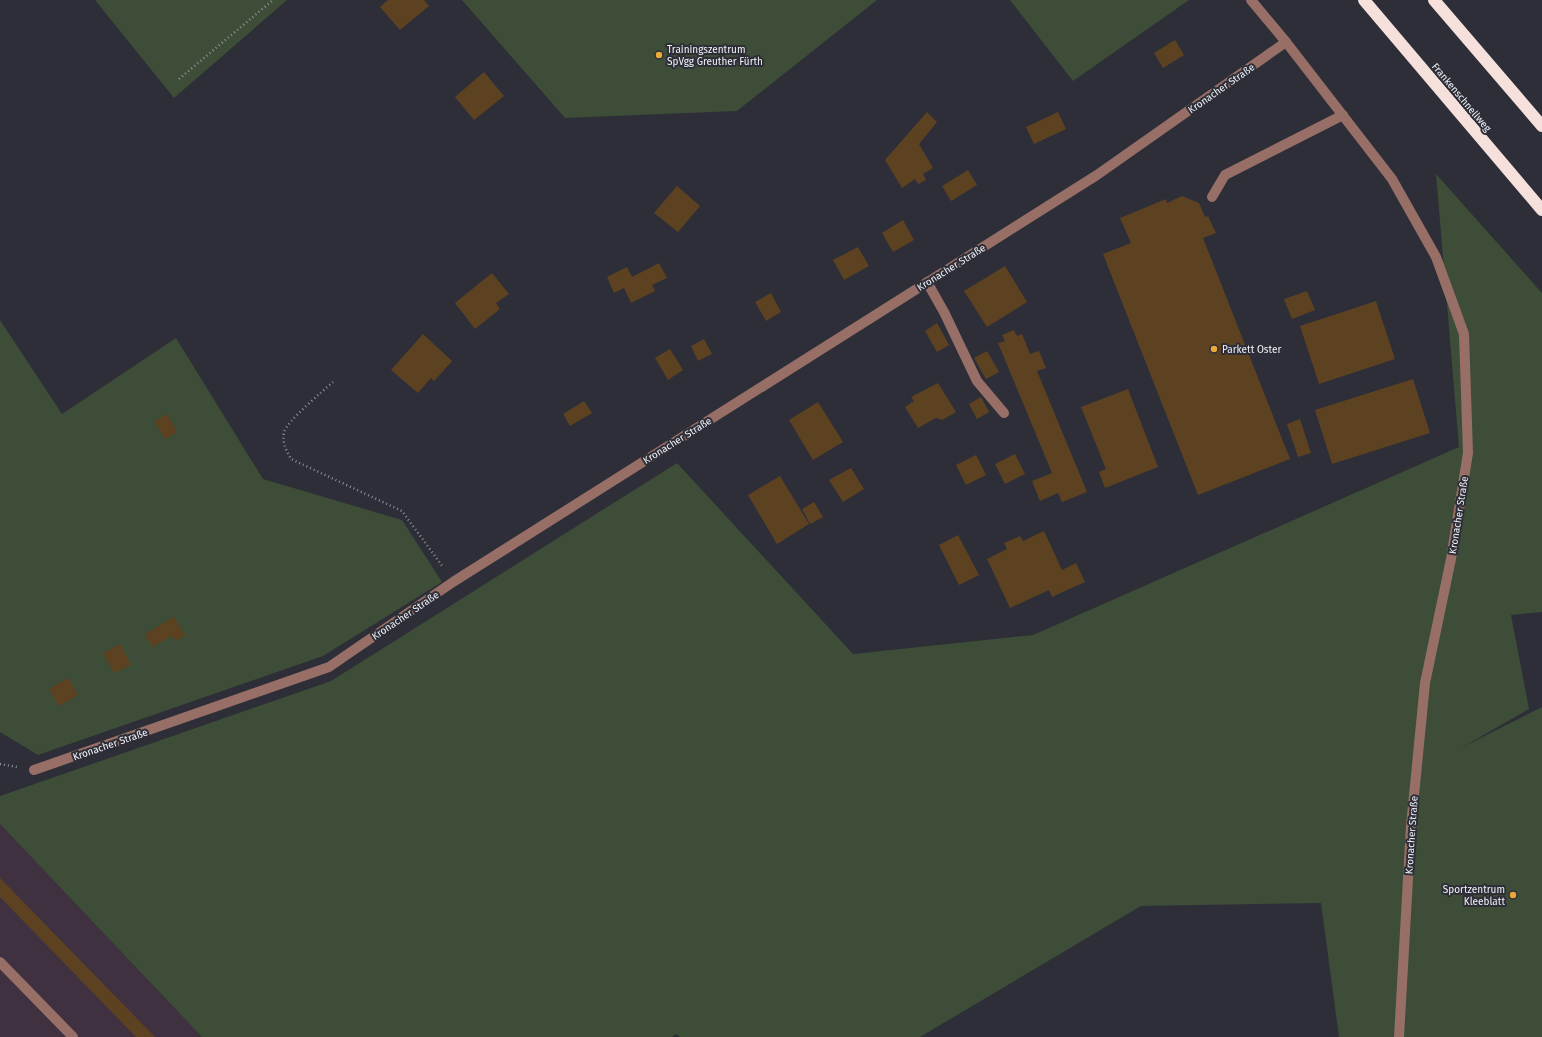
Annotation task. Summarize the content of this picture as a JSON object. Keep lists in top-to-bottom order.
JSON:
{
  "streets": {
    "highway": ["Frankenschnellweg"],
    "street": ["Kronacher Straße"]
  },
  "places": ["Trainingszentrum SpVgg Greuther Fürth", "Parkett Oster", "Sportzentrum Kleeblatt"]
}
